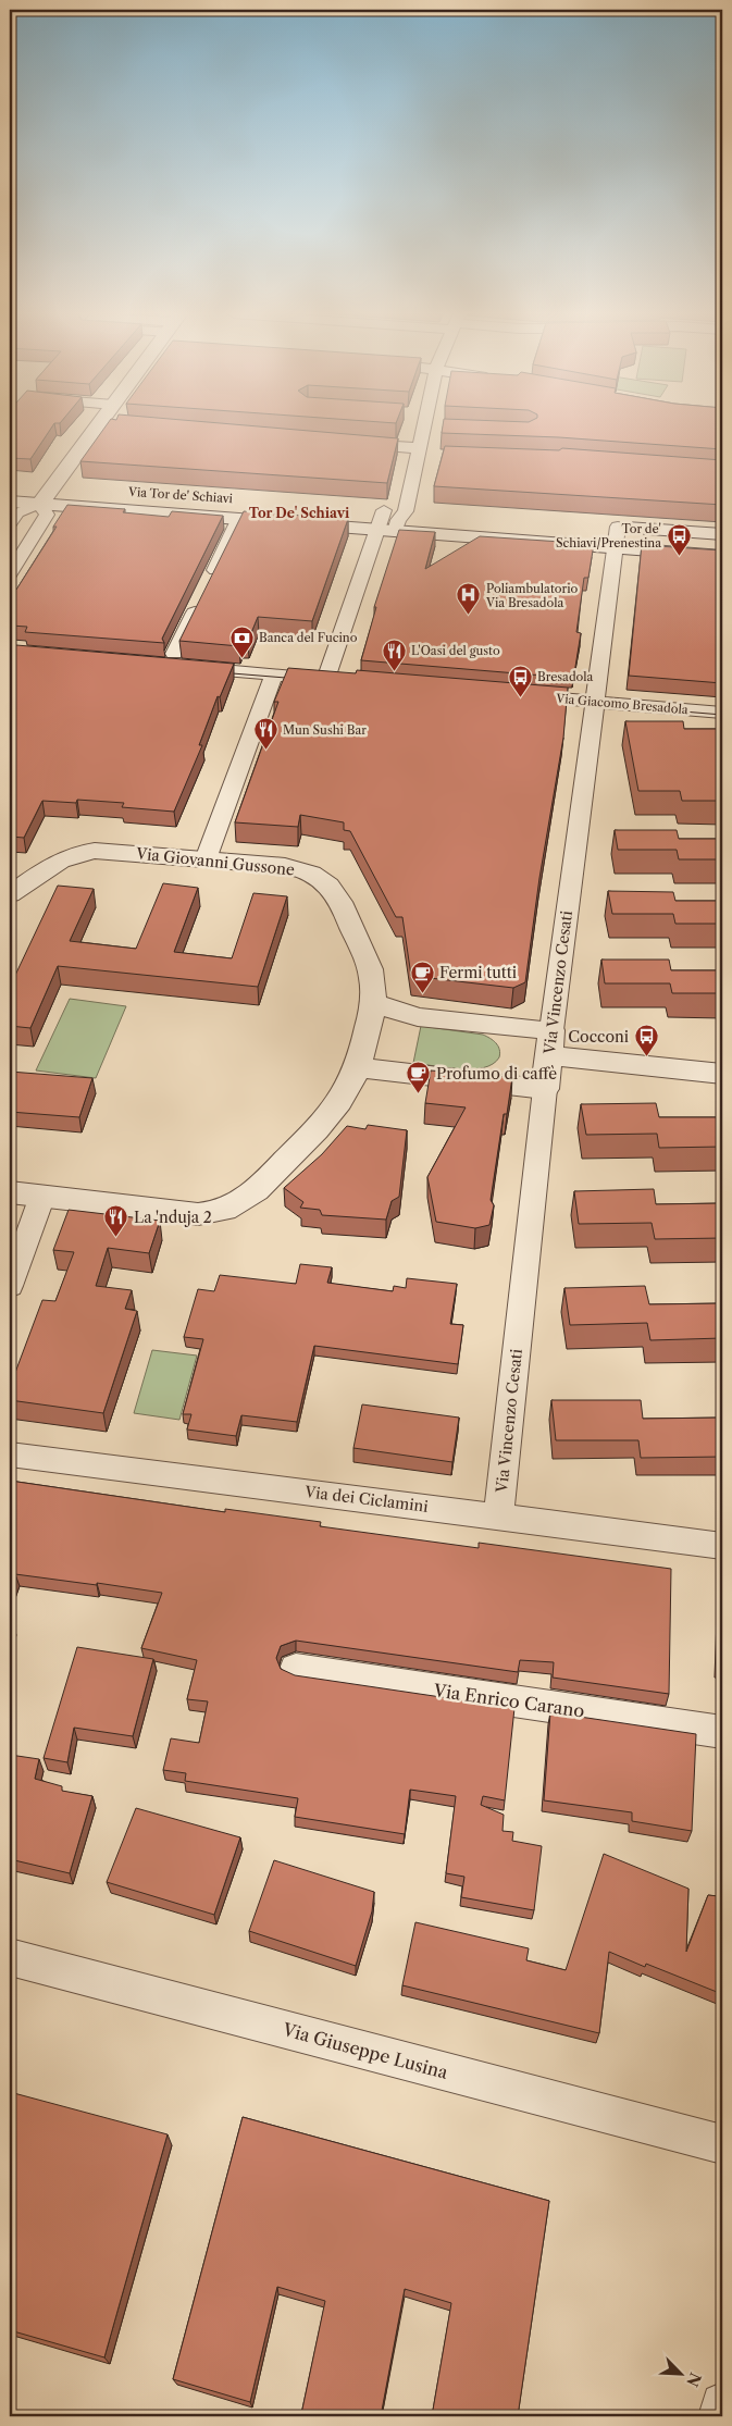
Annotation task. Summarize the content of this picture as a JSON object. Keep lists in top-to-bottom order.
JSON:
{
  "streets": {
    "street": [
      "Via Tor de' Schiavi",
      "Via Giacomo Bresadola",
      "Via Giovanni Gussone",
      "Via Vincenzo Cesati",
      "Via dei Ciclamini",
      "Via Enrico Carano",
      "Via Giuseppe Lusina"
    ]
  },
  "crossings": [
    ["Via Tor de' Schiavi", "Via Vincenzo Cesati"],
    ["Via Giacomo Bresadola", "Via Vincenzo Cesati"],
    ["Via Vincenzo Cesati", "Via dei Ciclamini"]
  ],
  "districts": ["Tor De' Schiavi"],
  "places": {
    "bus stop": ["Tor de' Schiavi/Prenestina", "Bresadola", "Cocconi"],
    "hospital": ["Poliambulatorio Via Bresadola"],
    "bank": ["Banca del Fucino"],
    "restaurant": ["L'Oasi del gusto", "Mun Sushi Bar", "La 'nduja 2"],
    "cafe": ["Fermi tutti", "Profumo di caffè"]
  },
  "north": "bottom right"
}
